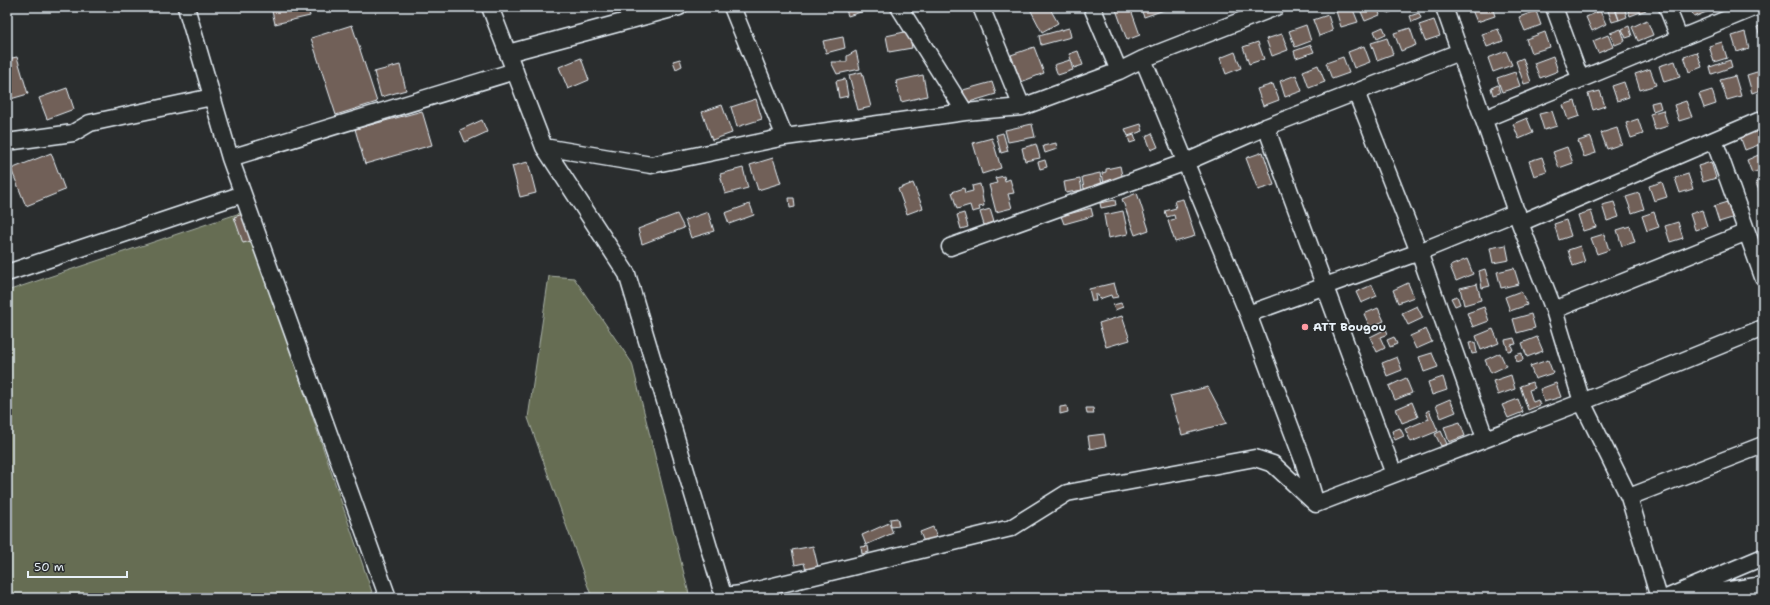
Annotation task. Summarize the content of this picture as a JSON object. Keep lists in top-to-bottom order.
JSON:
{
  "places": ["ATT Bougou"],
  "scale_bar": "50 m"
}
